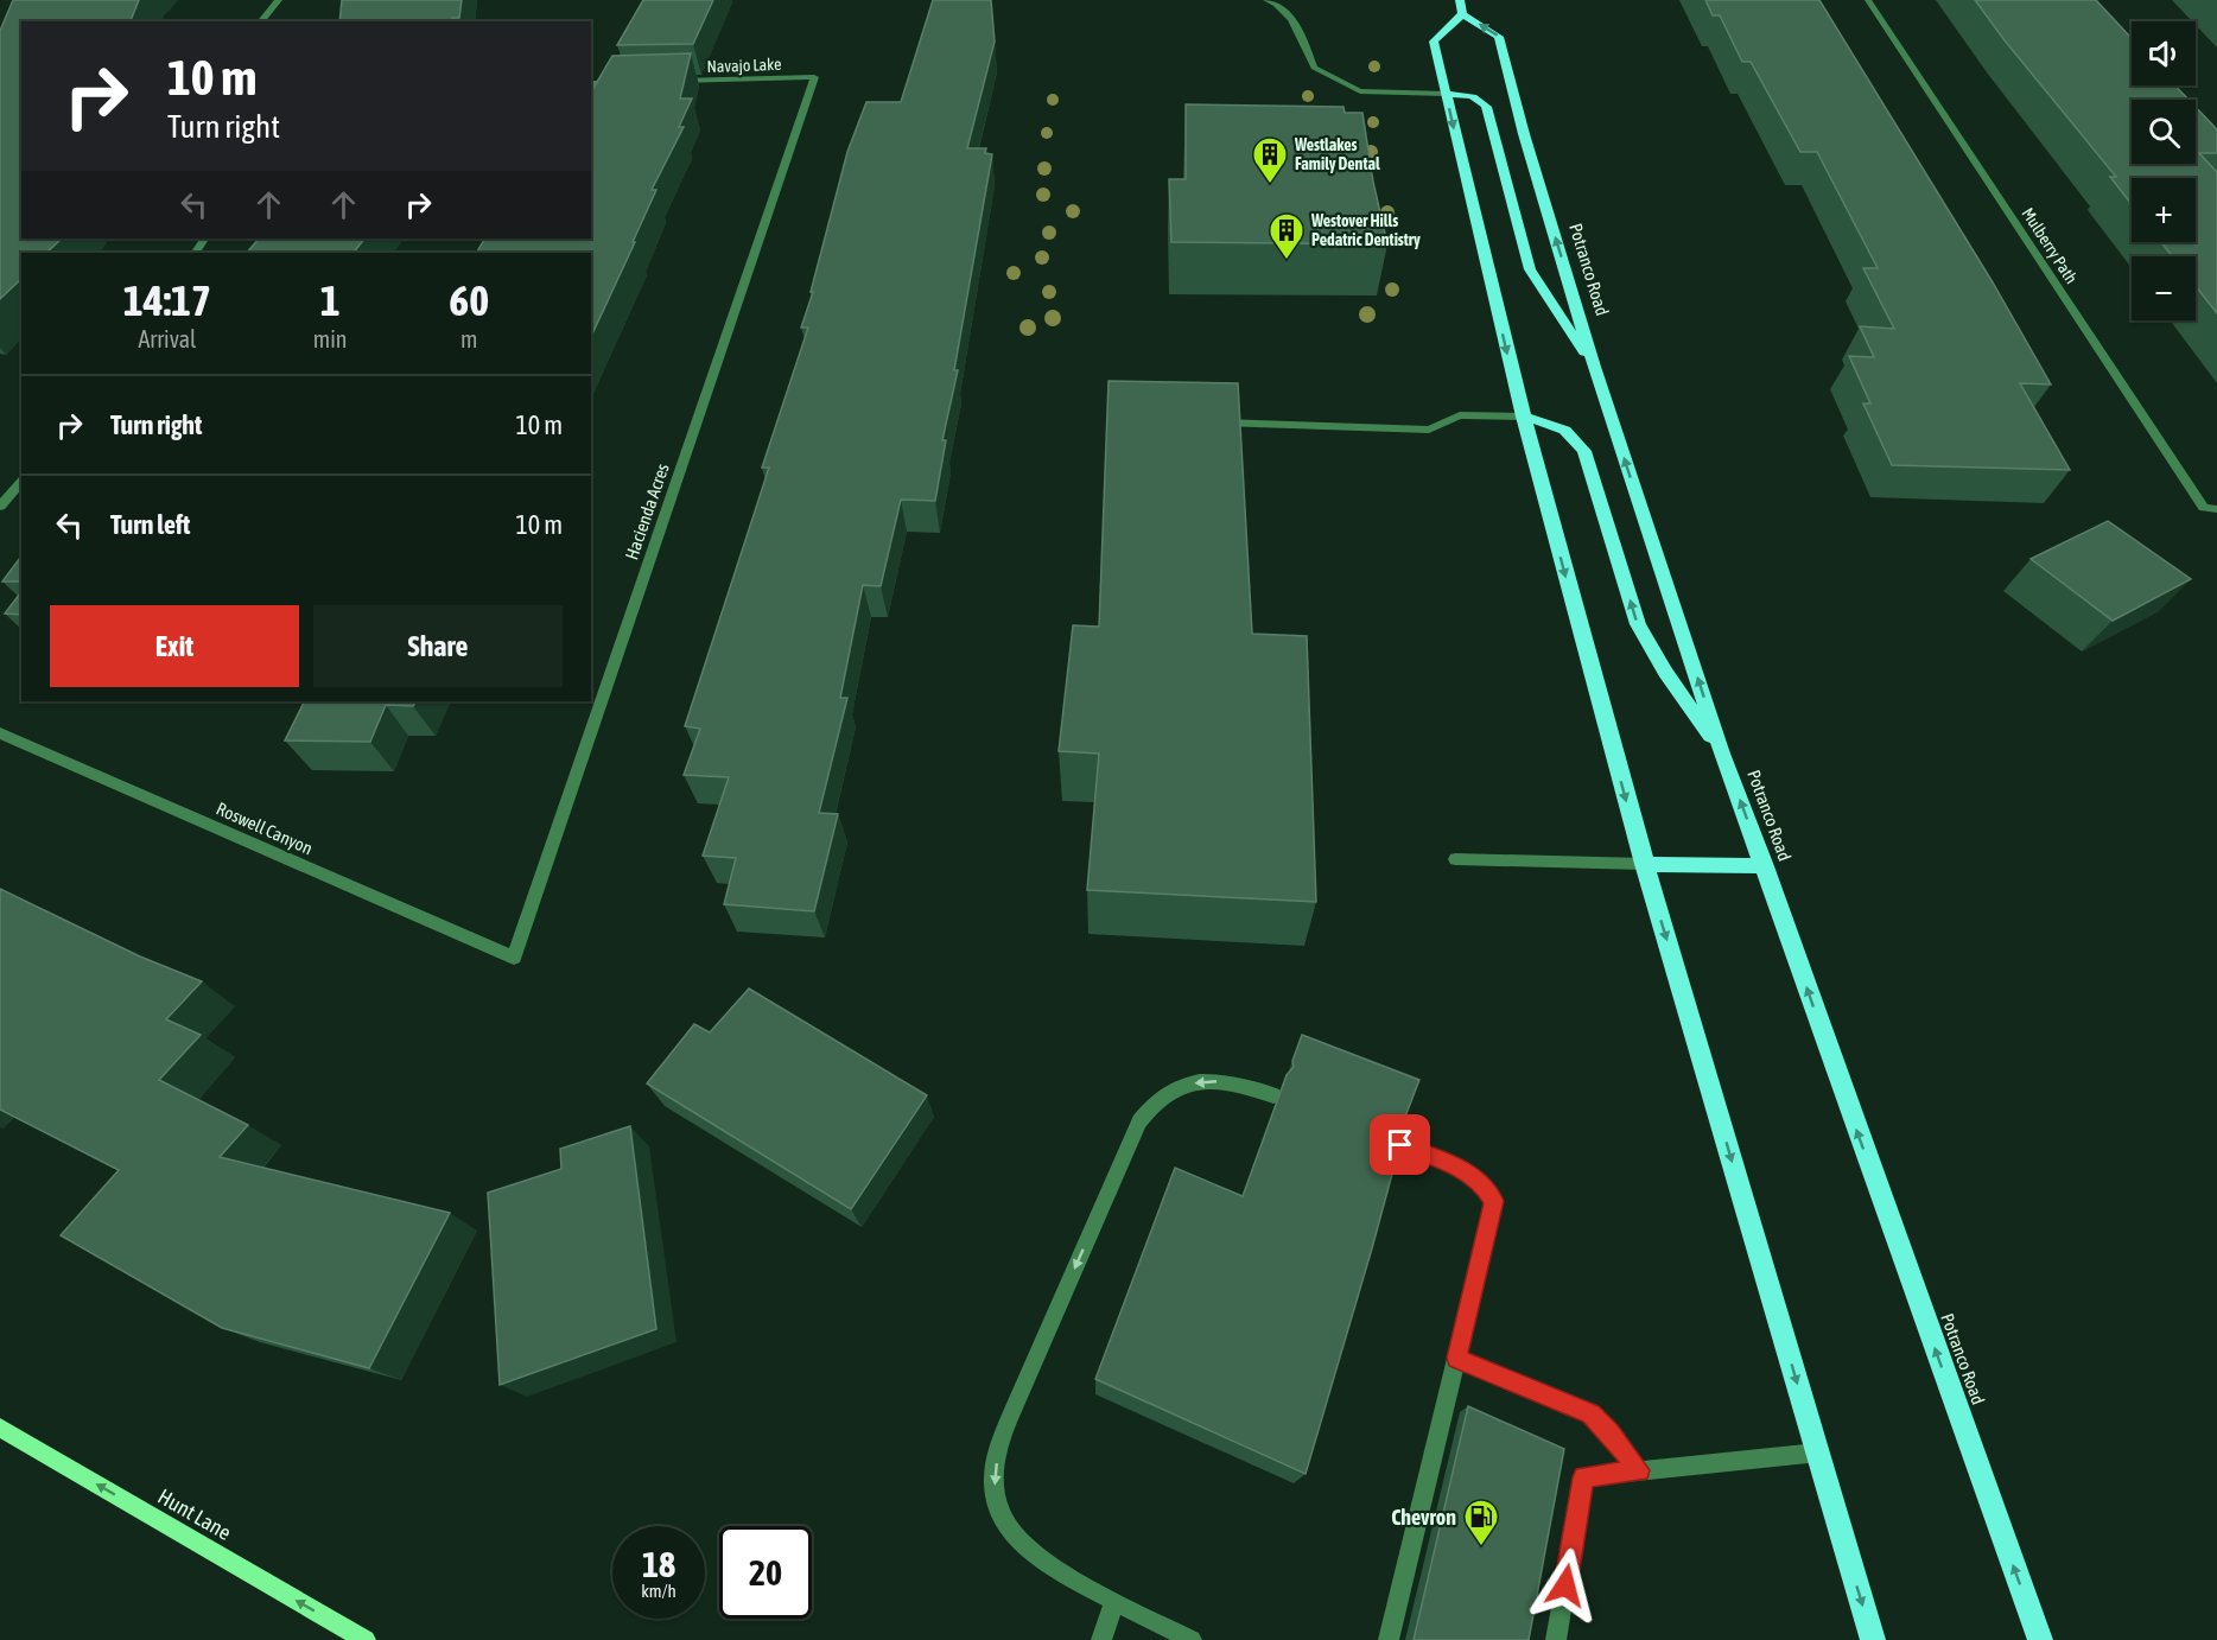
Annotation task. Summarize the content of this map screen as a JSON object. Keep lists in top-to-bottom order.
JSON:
{
  "streets": {
    "main road": ["Potranco Road", "Hunt Lane"],
    "street": [
      "Navajo Lake",
      "Mulberry Path",
      "Hacienda Acres",
      "Roswell Canyon"
    ]
  },
  "crossings": [
    ["Navajo Lake", "Hacienda Acres"],
    ["Hacienda Acres", "Roswell Canyon"]
  ],
  "one_way": ["Hunt Lane"],
  "places": {
    "building": ["Westlakes Family Dental", "Westover Hills Pedatric Dentistry"],
    "fuel station": ["Chevron"]
  },
  "page": {
    "map_buttons": ["+", "−"],
    "turn": ["10 m", "Turn right"],
    "eta": [
      "14:17",
      "Arrival",
      "1",
      "min",
      "60",
      "m"
    ],
    "list": [
      {
        "name": "Turn right",
        "value": "10 m"
      },
      {
        "name": "Turn left",
        "value": "10 m"
      }
    ],
    "buttons": ["Exit", "Share"],
    "speed": "18 km/h",
    "limit": "20"
  }
}
